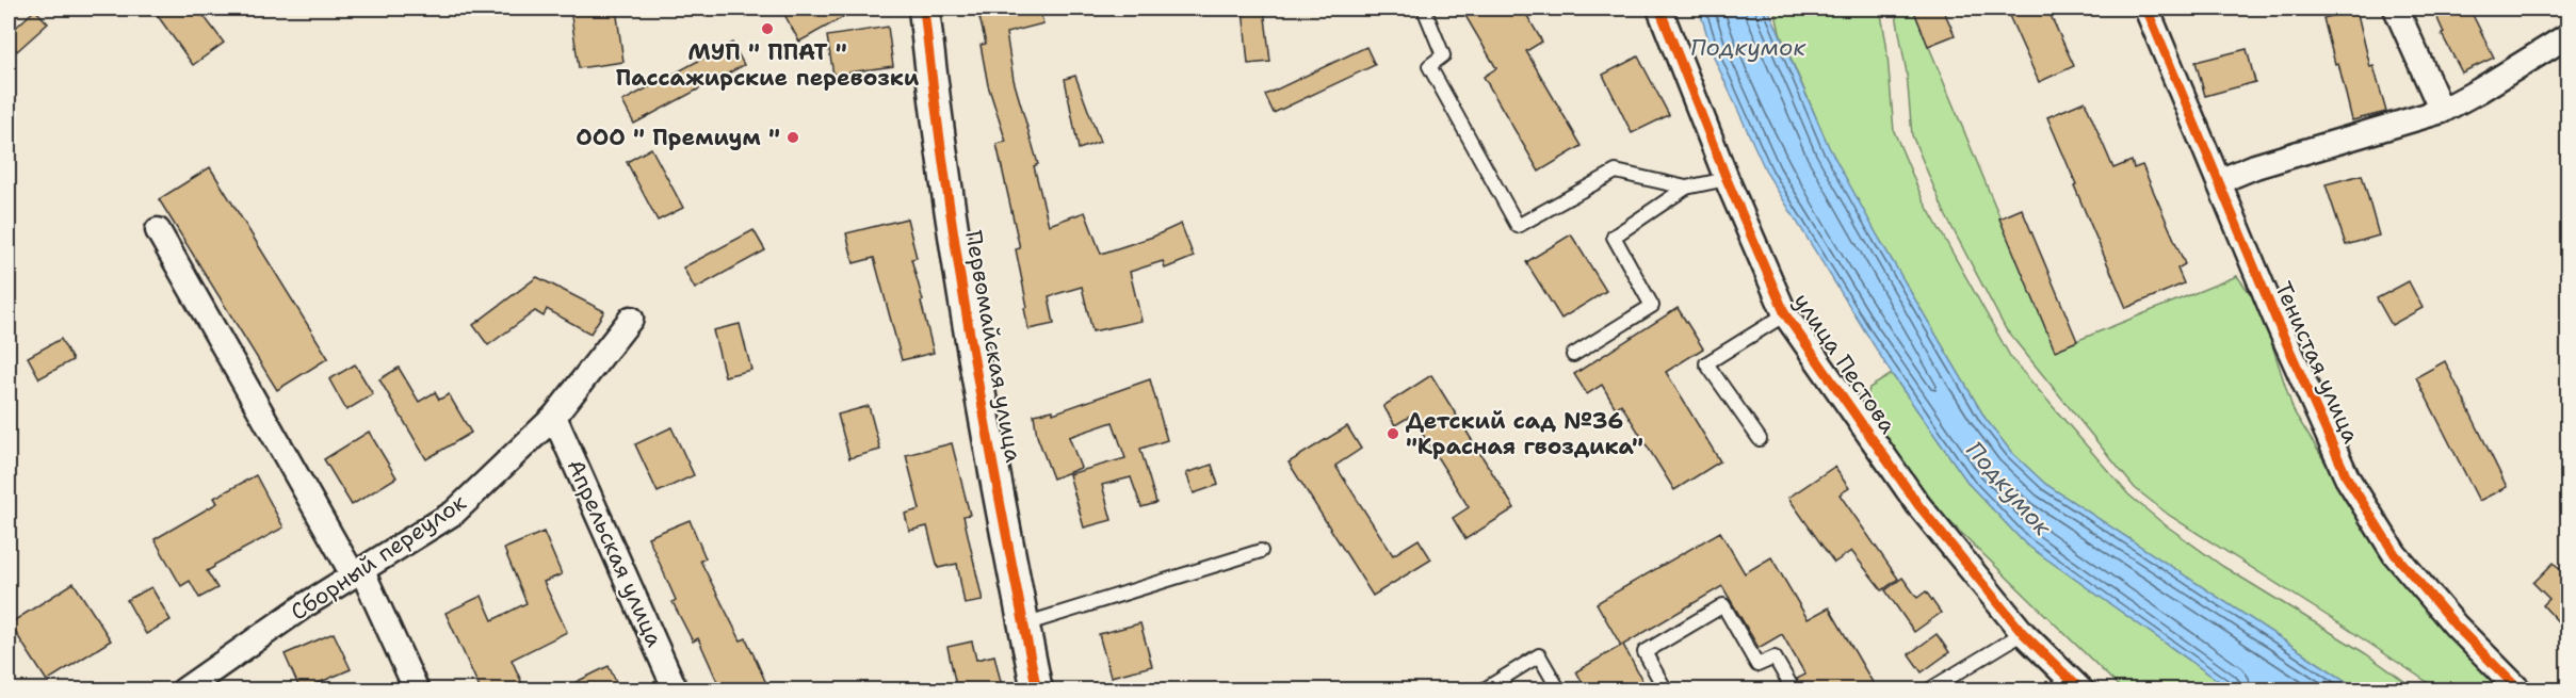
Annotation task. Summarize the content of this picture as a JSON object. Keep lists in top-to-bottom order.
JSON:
{
  "streets": {
    "street": [
      "Первомайская улица",
      "Тенистая улица",
      "улица Пестова",
      "Апрельская улица",
      "Сборный переулок"
    ]
  },
  "crossings": [
    ["Апрельская улица", "Сборный переулок"]
  ],
  "water": ["Подкумок"],
  "places": ["МУП \" ППАТ \" Пассажирские перевозки", "ООО \" Премиум \"", "Детский сад №36 \"Красная гвоздика\""]
}
